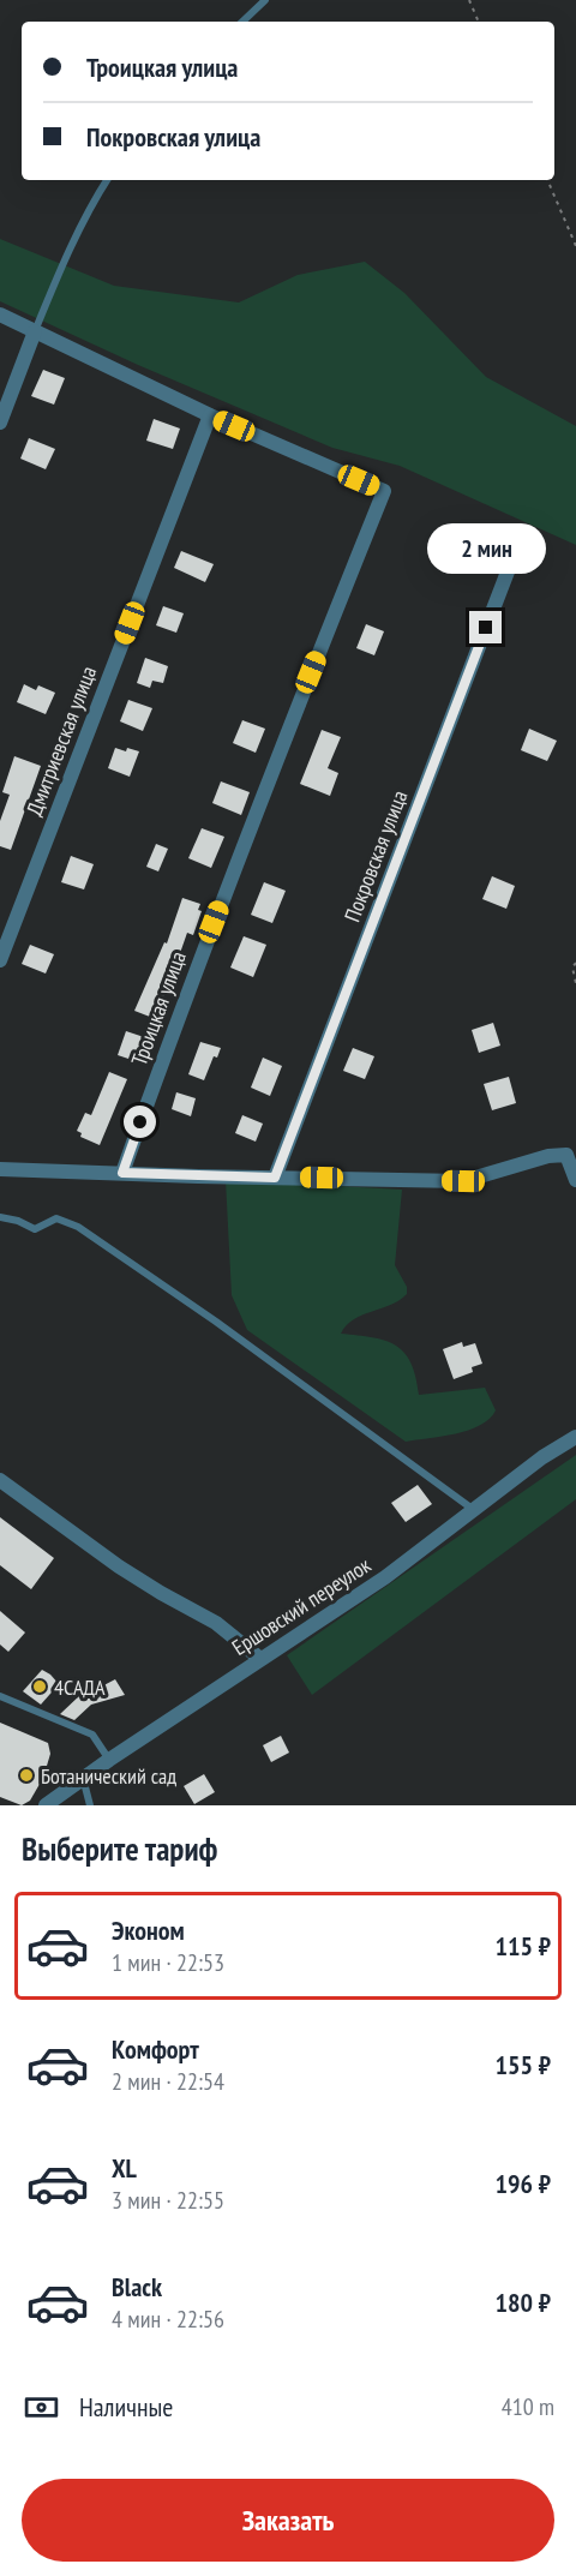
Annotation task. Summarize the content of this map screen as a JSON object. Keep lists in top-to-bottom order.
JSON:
{
  "streets": {
    "street": [
      "Дмитриевская улица",
      "Покровская улица",
      "Троицкая улица",
      "Ершовский переулок"
    ]
  },
  "crossings": [
    ["Дмитриевская улица", "Троицкая улица"]
  ],
  "places": ["4САДА", "Ботанический сад"],
  "page": {
    "banner": ["Троицкая улица", "Покровская улица"],
    "bubble": "2 мин",
    "heading": "Выберите тариф",
    "list": [
      {
        "name": "Эконом",
        "note": "1 мин · 22:53",
        "value": "115 ₽"
      },
      {
        "name": "Комфорт",
        "note": "2 мин · 22:54",
        "value": "155 ₽"
      },
      {
        "name": "XL",
        "note": "3 мин · 22:55",
        "value": "196 ₽"
      },
      {
        "name": "Black",
        "note": "4 мин · 22:56",
        "value": "180 ₽"
      }
    ],
    "pay": ["Наличные", "410 m"],
    "buttons": "Заказать"
  }
}
